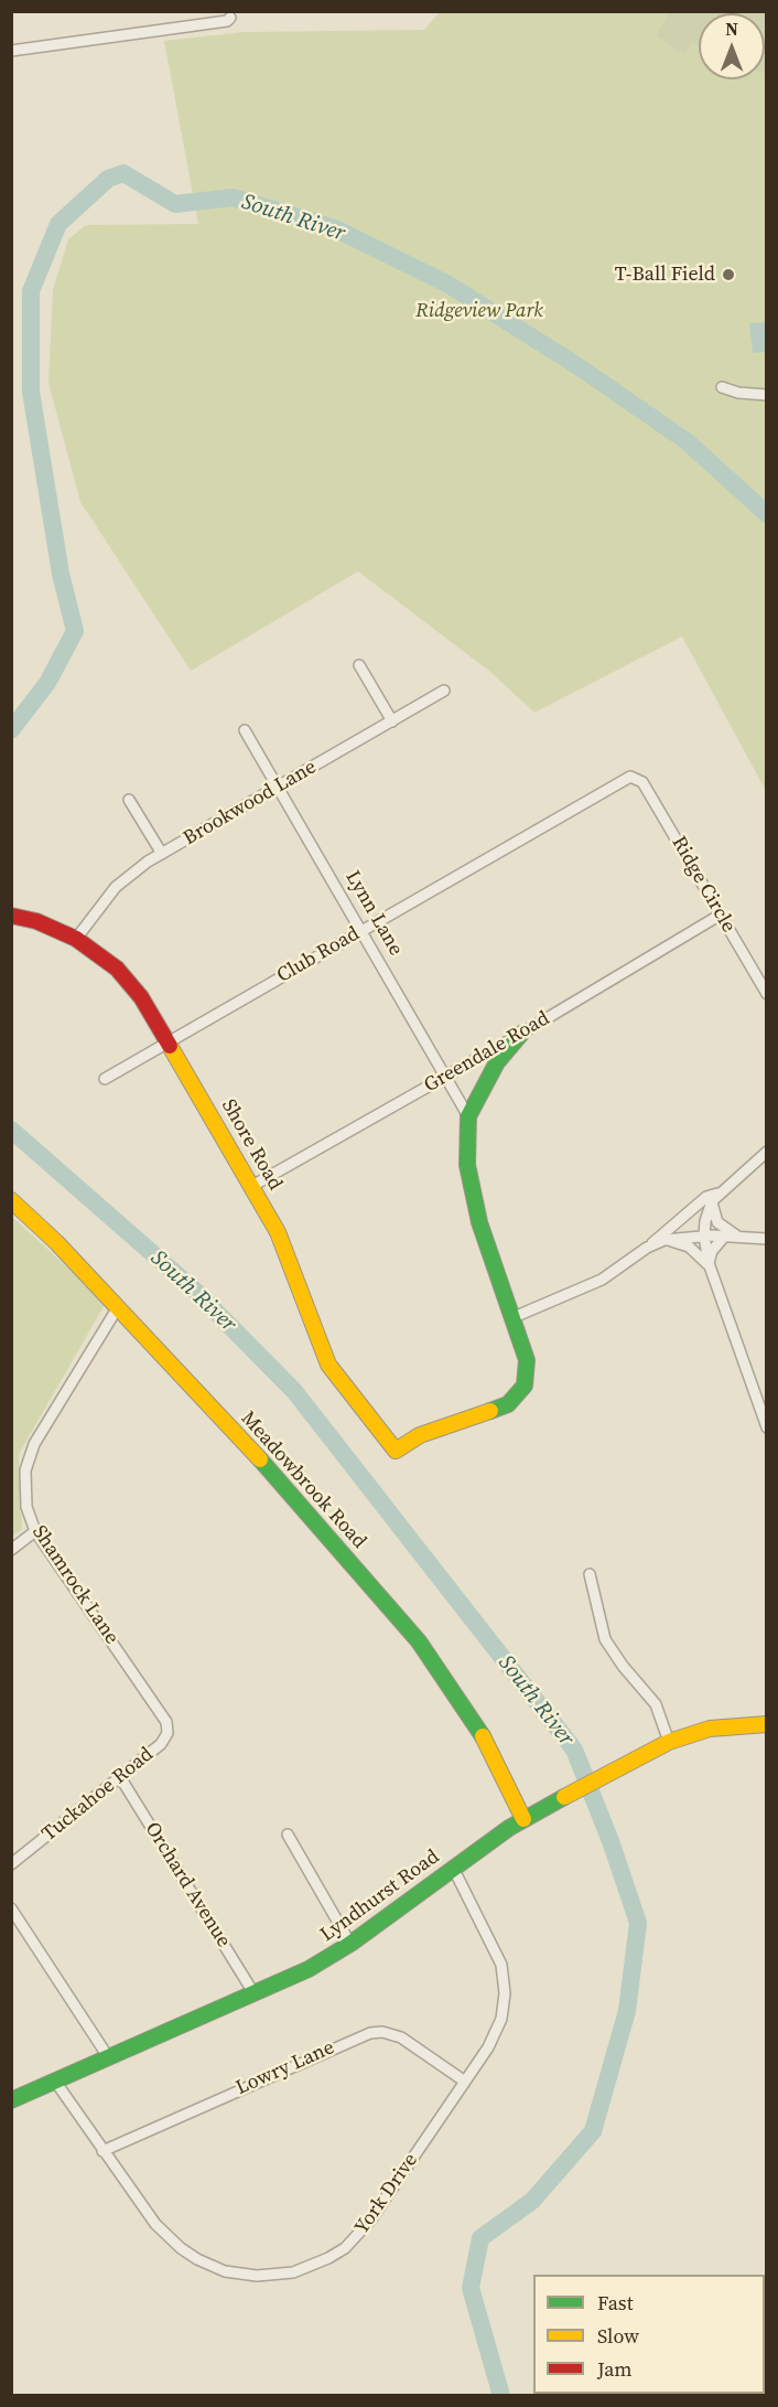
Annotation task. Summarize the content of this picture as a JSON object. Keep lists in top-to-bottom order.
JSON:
{
  "streets": {
    "street": [
      "Brookwood Lane",
      "Ridge Circle",
      "Lynn Lane",
      "Club Road",
      "Greendale Road",
      "Shore Road",
      "Meadowbrook Road",
      "Shamrock Lane",
      "Tuckahoe Road",
      "Orchard Avenue",
      "Lyndhurst Road",
      "Lowry Lane",
      "York Drive"
    ]
  },
  "crossings": [
    ["Brookwood Lane", "Lynn Lane"],
    ["Brookwood Lane", "Shore Road"],
    ["Ridge Circle", "Club Road"],
    ["Ridge Circle", "Greendale Road"],
    ["Lynn Lane", "Club Road"],
    ["Lynn Lane", "Greendale Road"],
    ["Club Road", "Shore Road"],
    ["Greendale Road", "Shore Road"],
    ["Meadowbrook Road", "Shamrock Lane"],
    ["Meadowbrook Road", "Lyndhurst Road"],
    ["Shamrock Lane", "Tuckahoe Road"],
    ["Tuckahoe Road", "Orchard Avenue"],
    ["Orchard Avenue", "Lyndhurst Road"],
    ["Lyndhurst Road", "York Drive"],
    ["Lowry Lane", "York Drive"]
  ],
  "water": ["South River"],
  "parks": ["Ridgeview Park"],
  "places": ["T-Ball Field"],
  "legend": ["Fast", "Slow", "Jam"],
  "north": "top"
}
